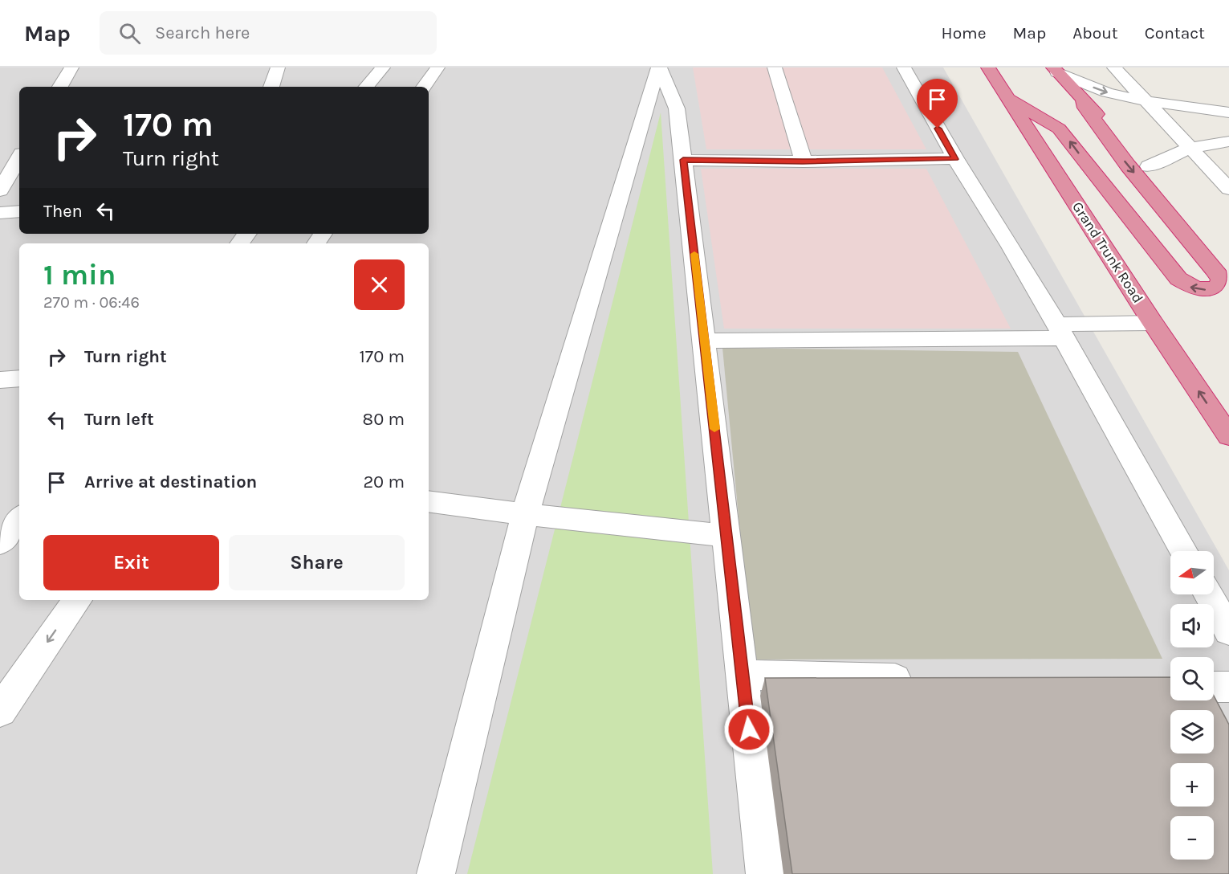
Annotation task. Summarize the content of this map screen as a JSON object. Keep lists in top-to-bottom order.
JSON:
{
  "streets": {
    "highway": ["Grand Trunk Road"]
  },
  "north": "left",
  "page": {
    "header": "Map",
    "search": "Search here",
    "nav": [
      "Home",
      "Map",
      "About",
      "Contact"
    ],
    "turn": ["170 m", "Turn right"],
    "then": "Then",
    "heading": ["1 min", "270 m · 06:46"],
    "list": [
      {
        "name": "Turn right",
        "value": "170 m"
      },
      {
        "name": "Turn left",
        "value": "80 m"
      },
      {
        "name": "Arrive at destination",
        "value": "20 m"
      }
    ],
    "buttons": ["Exit", "Share"],
    "map_buttons": ["+", "−"]
  }
}
